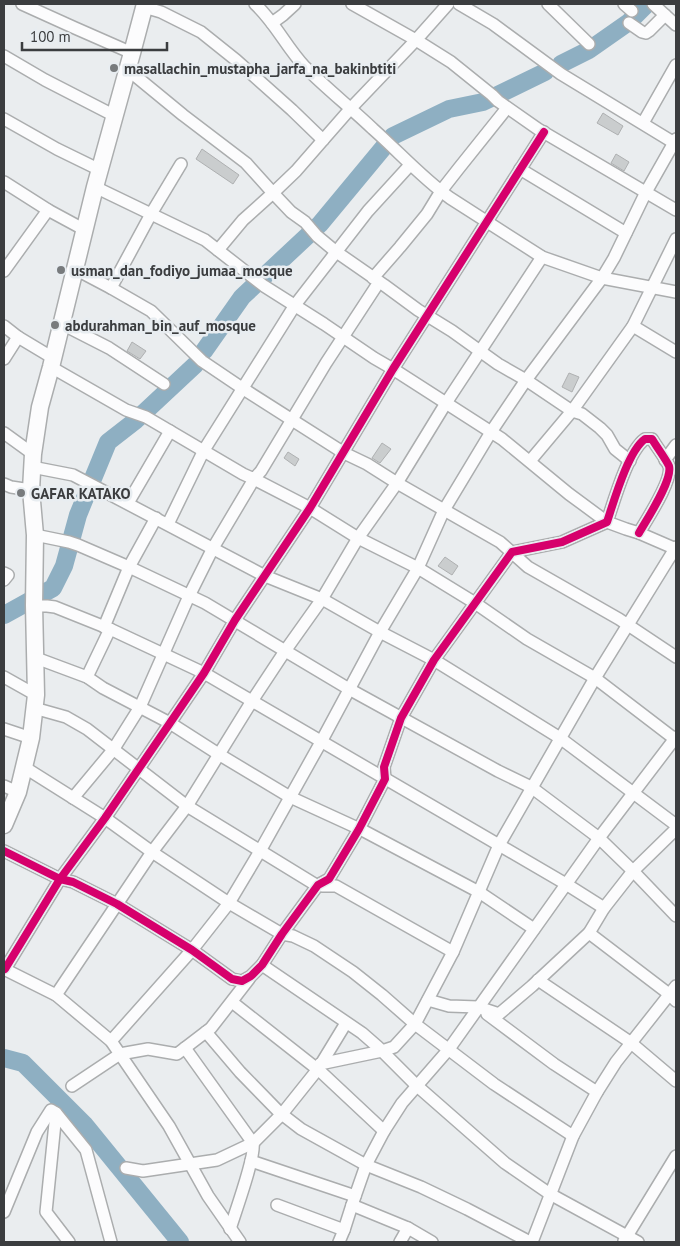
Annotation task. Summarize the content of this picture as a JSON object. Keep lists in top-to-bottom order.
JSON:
{
  "places": [
    "masallachin_mustapha_jarfa_na_bakinbtiti",
    "usman_dan_fodiyo_jumaa_mosque",
    "abdurahman_bin_auf_mosque",
    "GAFAR KATAKO"
  ],
  "scale_bar": "100 m"
}
